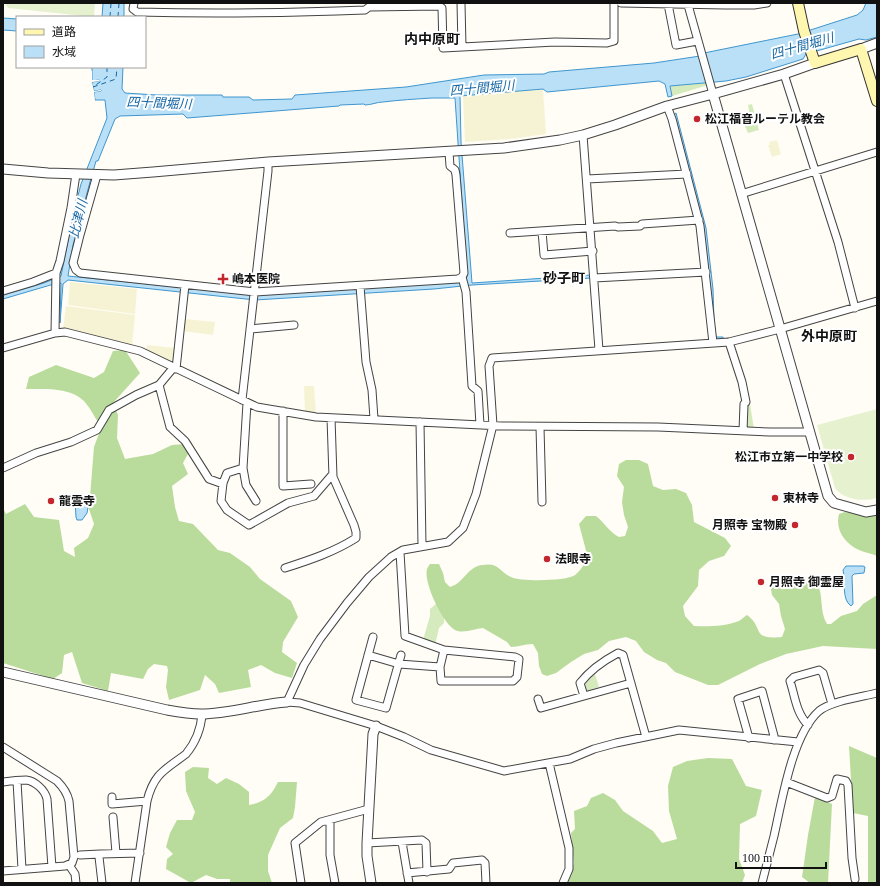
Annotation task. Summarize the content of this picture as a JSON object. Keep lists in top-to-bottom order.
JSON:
{
  "districts": ["内中原町", "砂子町", "外中原町"],
  "water": ["四十間堀川", "比津川"],
  "places": {
    "other": [
      "松江福音ルーテル教会",
      "松江市立第一中学校",
      "東林寺",
      "龍雲寺",
      "月照寺 宝物殿",
      "法眼寺",
      "月照寺 御霊屋"
    ],
    "health": ["嶋本医院"]
  },
  "legend": ["道路", "水域"],
  "scale_bar": "100 m"
}
